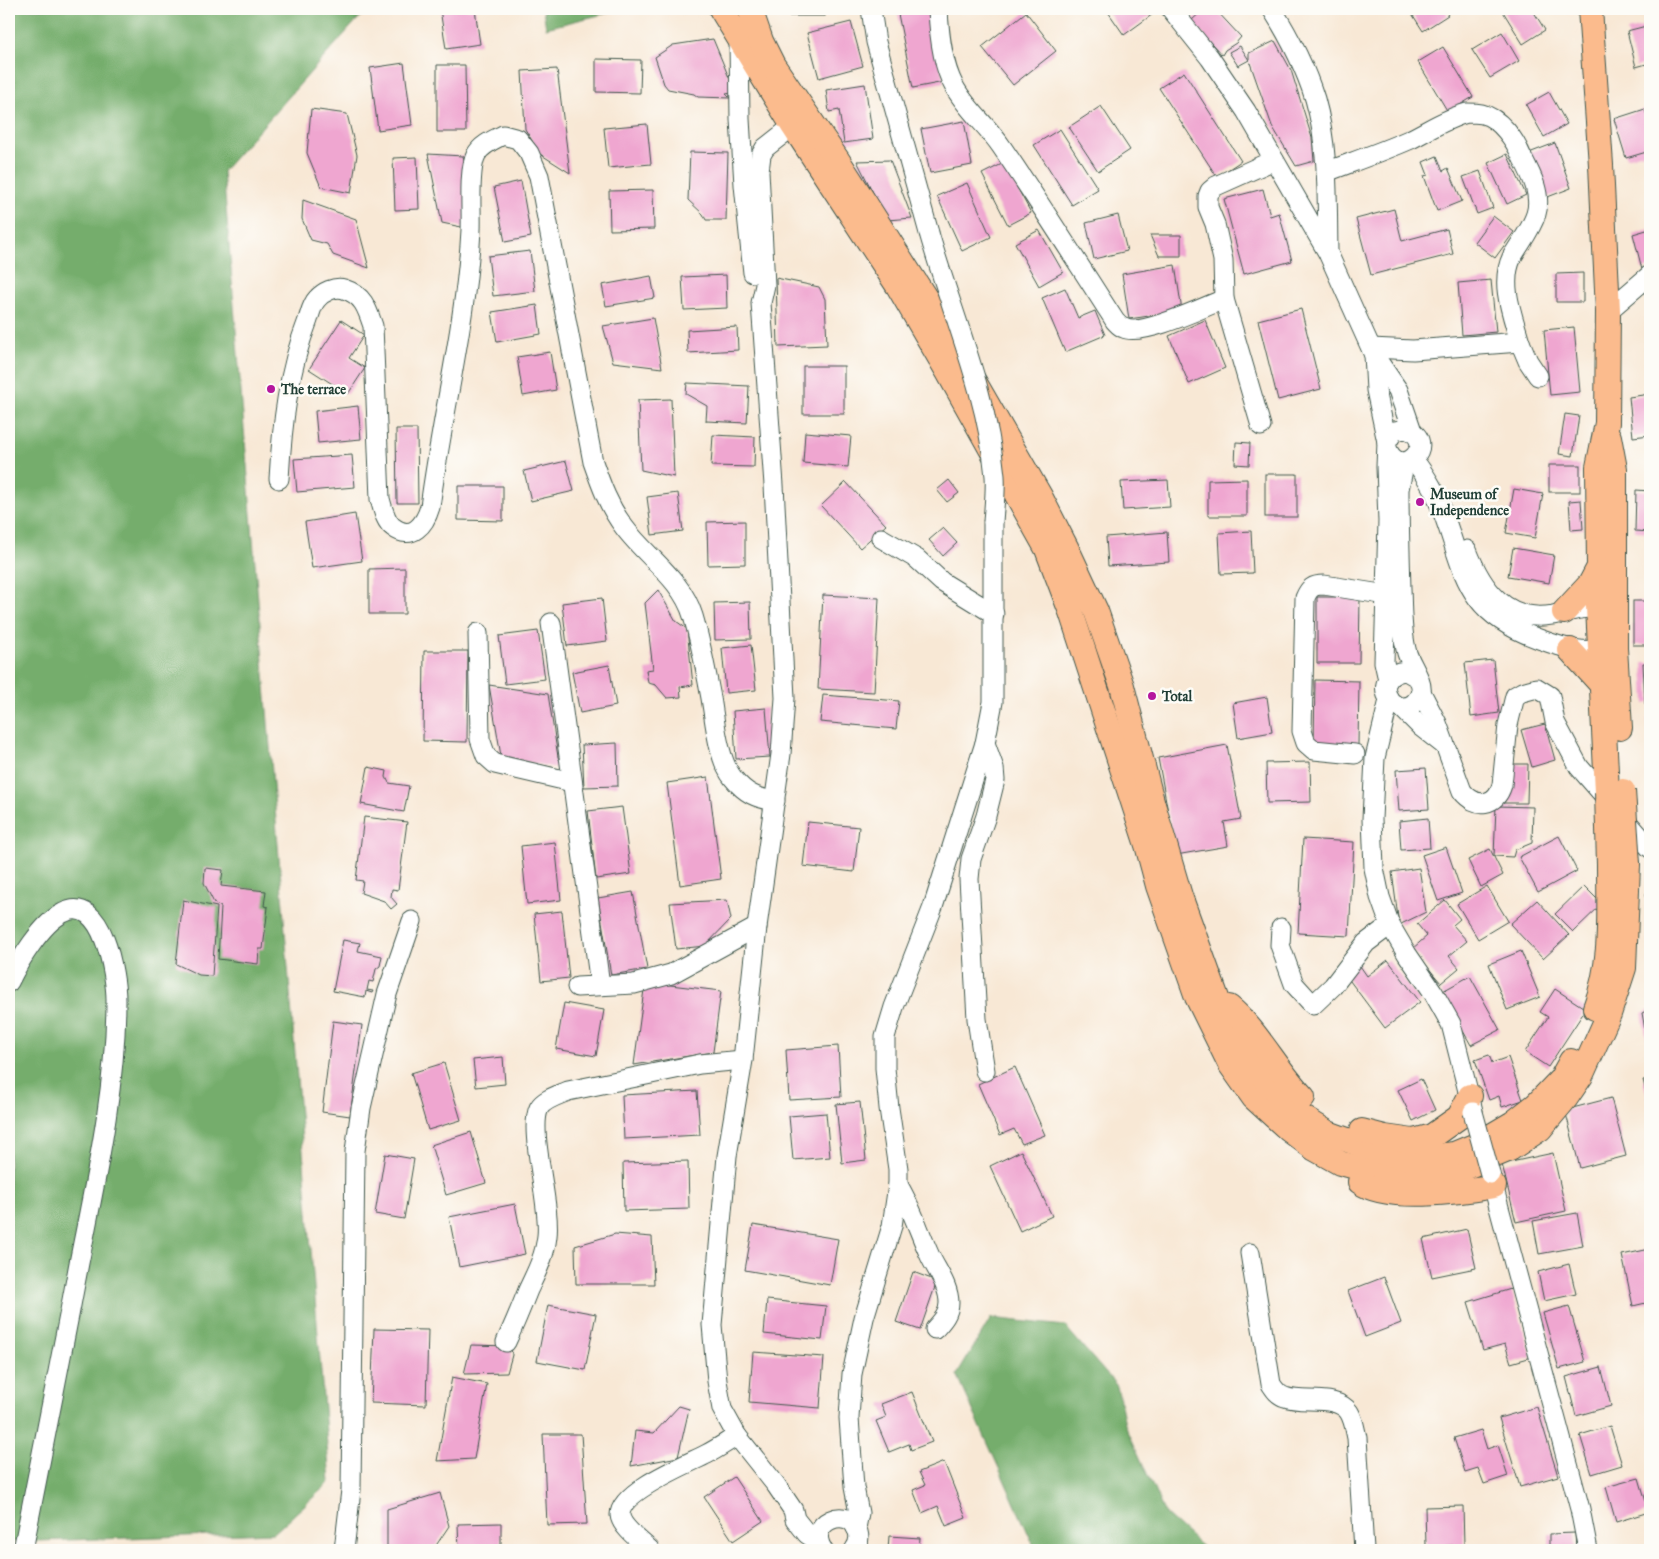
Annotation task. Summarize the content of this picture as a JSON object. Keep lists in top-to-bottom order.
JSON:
{
  "places": ["The terrace", "Museum of Independence", "Total"]
}
